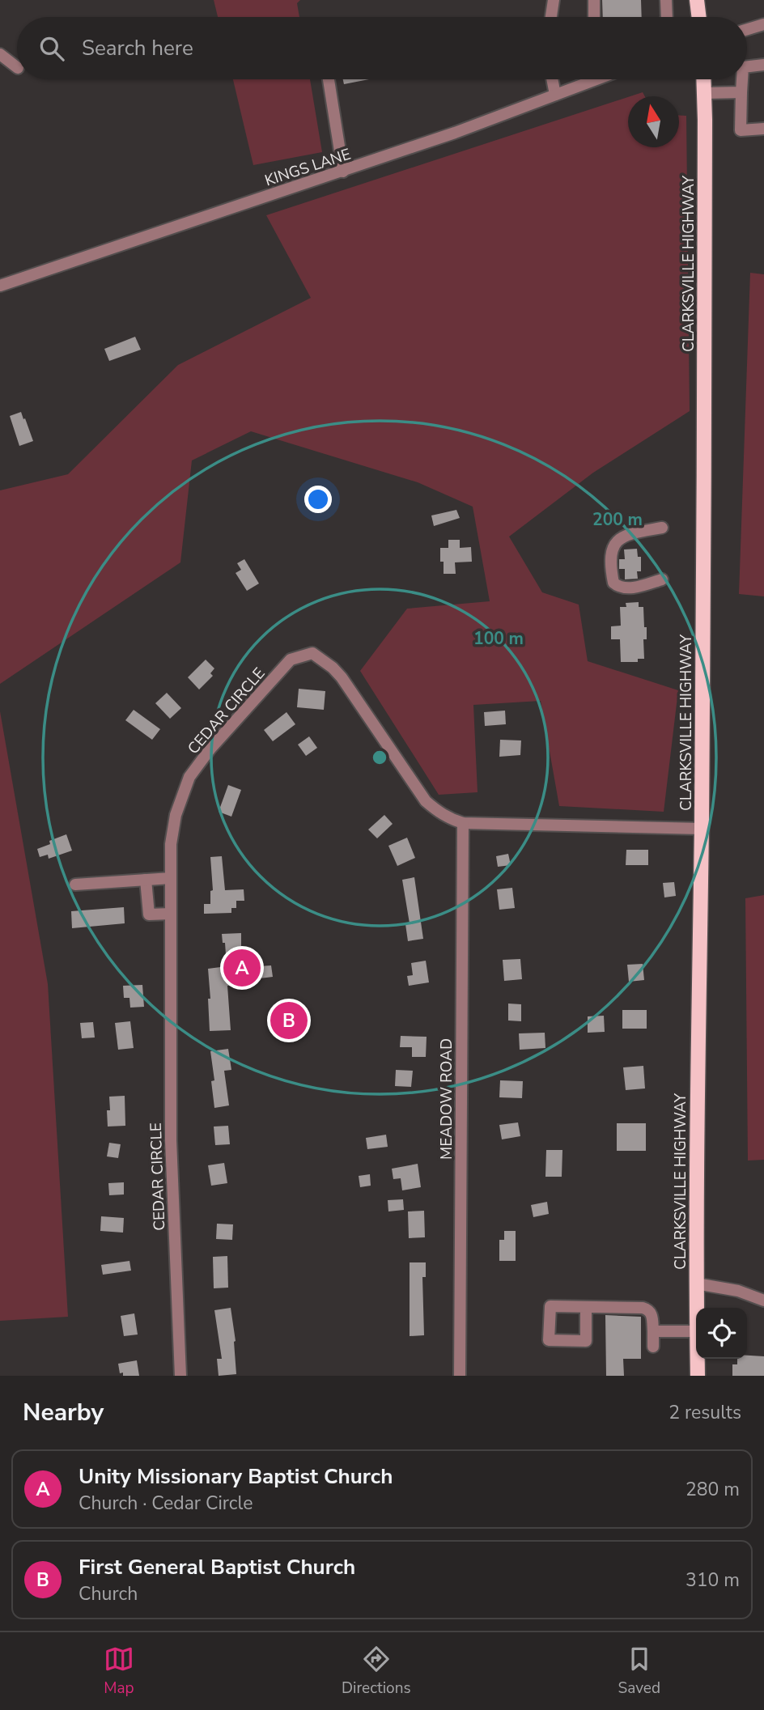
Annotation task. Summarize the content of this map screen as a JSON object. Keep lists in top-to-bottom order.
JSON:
{
  "streets": {
    "main road": ["CLARKSVILLE HIGHWAY"],
    "street": ["KINGS LANE", "CEDAR CIRCLE", "MEADOW ROAD"]
  },
  "crossings": [
    ["CLARKSVILLE HIGHWAY", "CEDAR CIRCLE"],
    ["CEDAR CIRCLE", "MEADOW ROAD"]
  ],
  "north": "top",
  "page": {
    "search": "Search here",
    "pins": ["A", "B"],
    "heading": ["Nearby", "2 results"],
    "list": [
      {
        "mark": "A",
        "name": "Unity Missionary Baptist Church",
        "note": "Church · Cedar Circle",
        "value": "280 m"
      },
      {
        "mark": "B",
        "name": "First General Baptist Church",
        "note": "Church",
        "value": "310 m"
      }
    ],
    "nav": ["Map", "Directions", "Saved"]
  },
  "rings": ["200 m", "100 m"]
}
